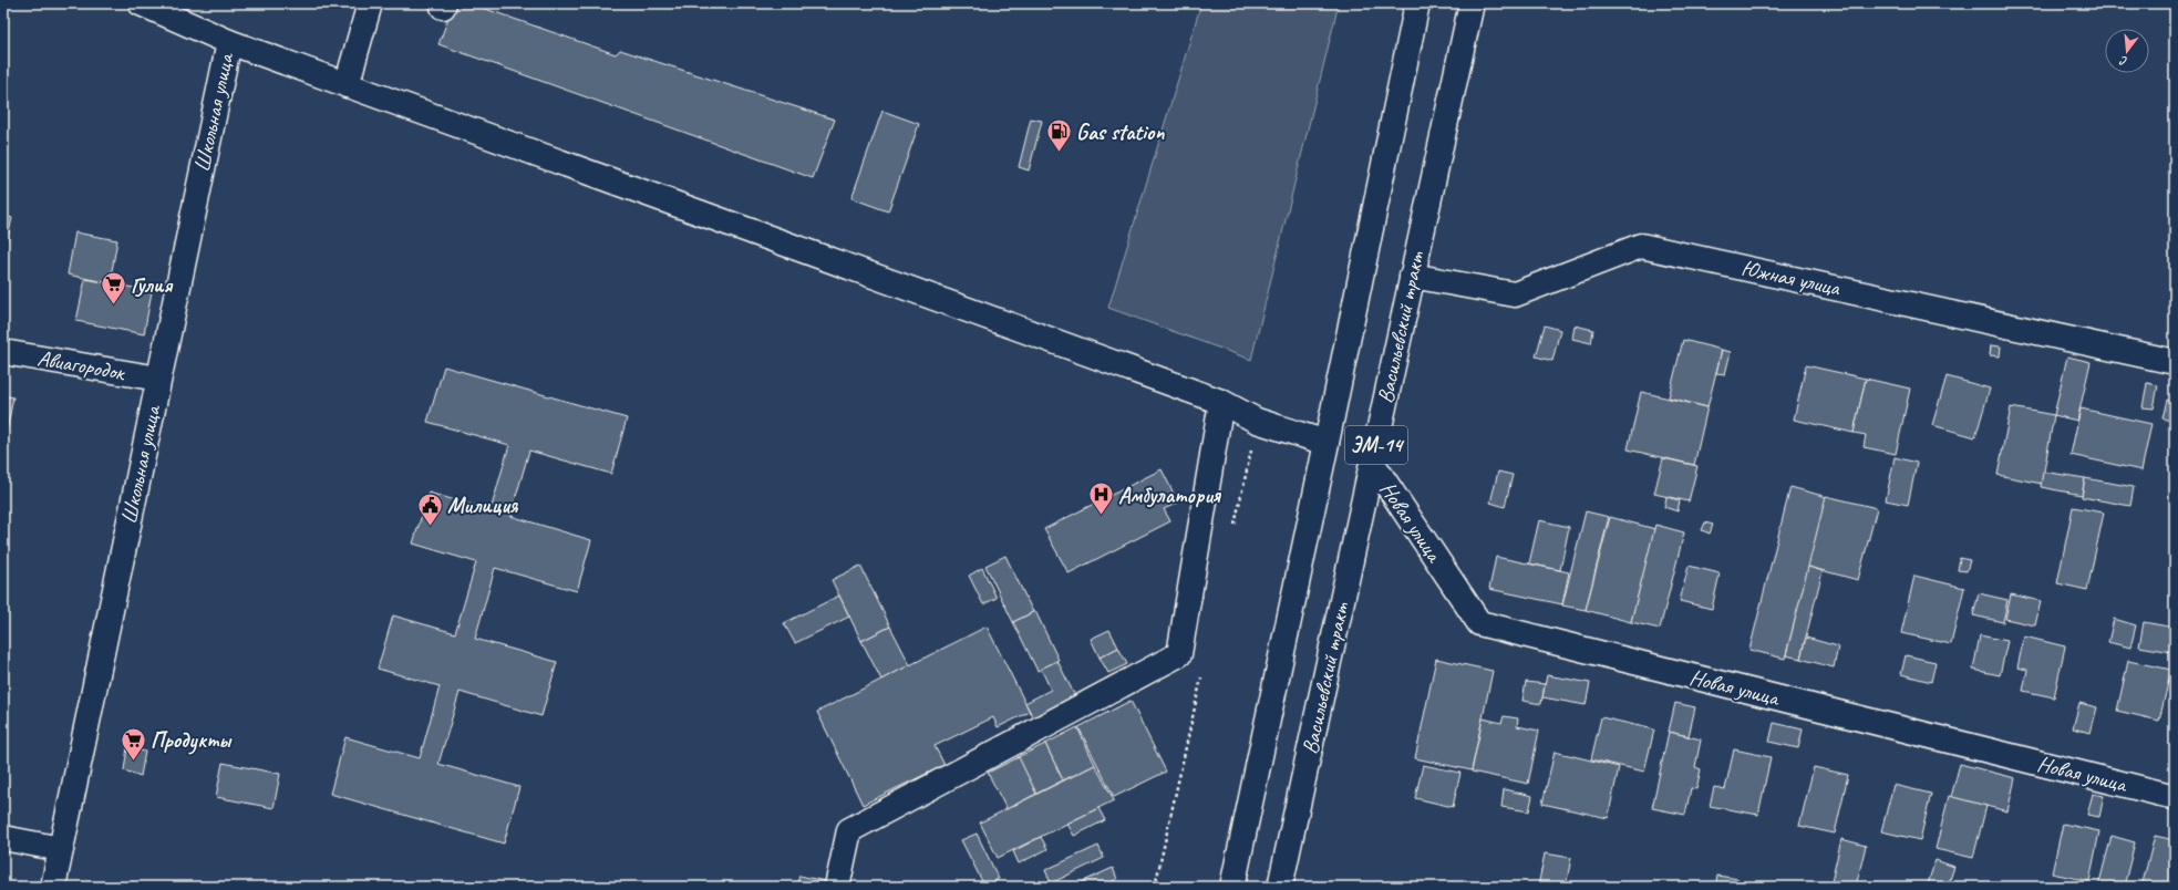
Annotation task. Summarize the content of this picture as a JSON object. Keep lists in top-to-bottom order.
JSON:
{
  "streets": {
    "street": [
      "Школьная улица",
      "Южная улица",
      "Васильевский тракт",
      "Авиагородок",
      "ЭМ-14",
      "Новая улица"
    ]
  },
  "crossings": [
    ["Школьная улица", "Авиагородок"],
    ["Южная улица", "Васильевский тракт"],
    ["Васильевский тракт", "Новая улица"]
  ],
  "places": {
    "fuel station": ["Gas station"],
    "supermarket": ["Гулия", "Продукты"],
    "hospital": ["Амбулатория"],
    "public building": ["Милиция"]
  },
  "north": "bottom"
}
